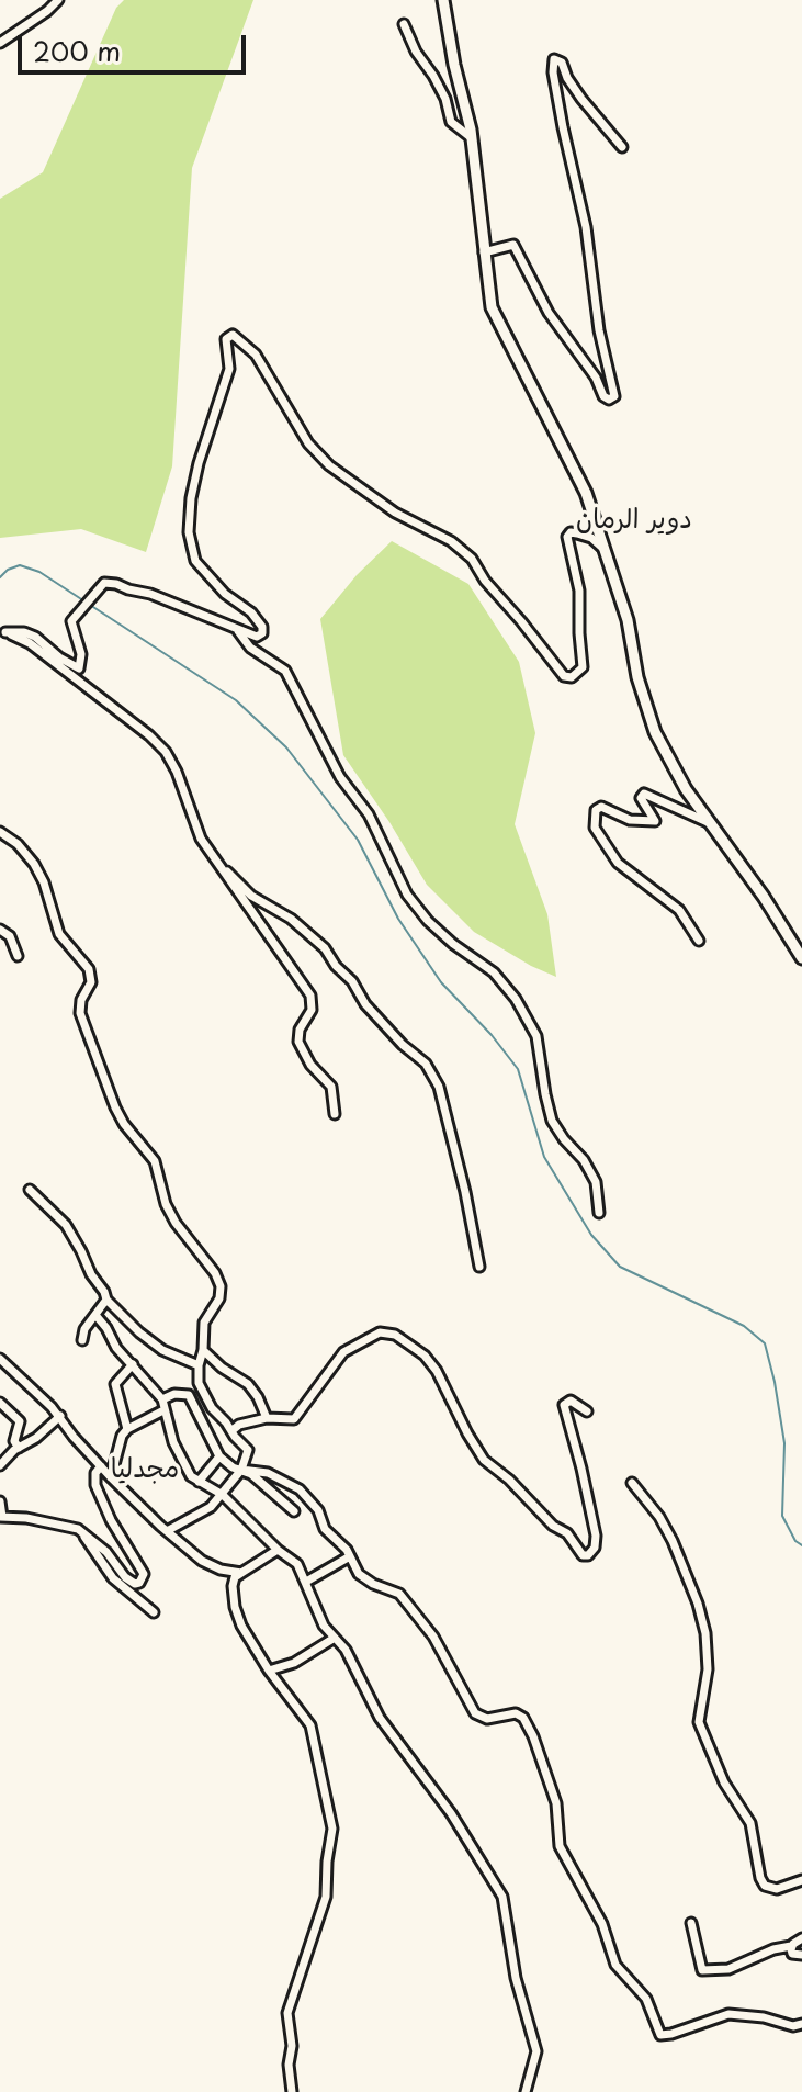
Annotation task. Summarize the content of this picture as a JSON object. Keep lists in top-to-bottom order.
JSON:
{
  "districts": ["دوير الرمان", "مجدليا"],
  "scale_bar": "200 m"
}
